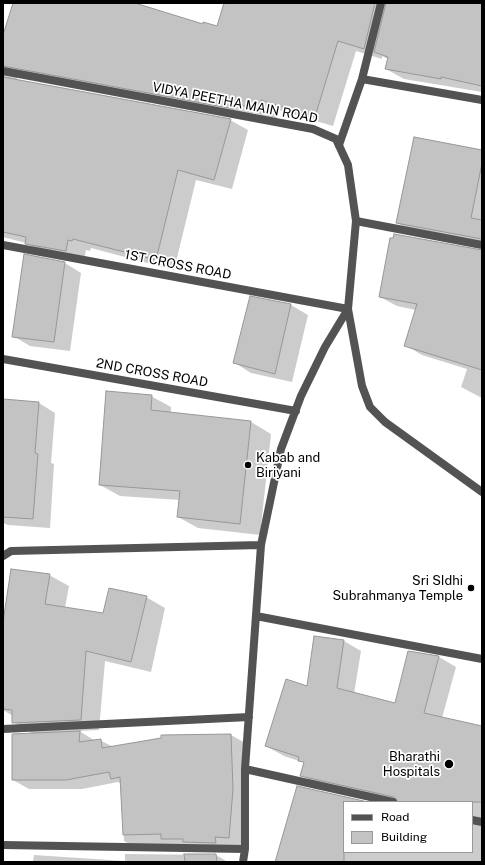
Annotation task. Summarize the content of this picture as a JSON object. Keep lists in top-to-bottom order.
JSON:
{
  "streets": {
    "street": ["VIDYA PEETHA MAIN ROAD", "1ST CROSS ROAD", "2ND CROSS ROAD"]
  },
  "places": ["Kabab and Biriyani", "Sri SIdhi Subrahmanya Temple", "Bharathi Hospitals"],
  "legend": ["Road", "Building"]
}
